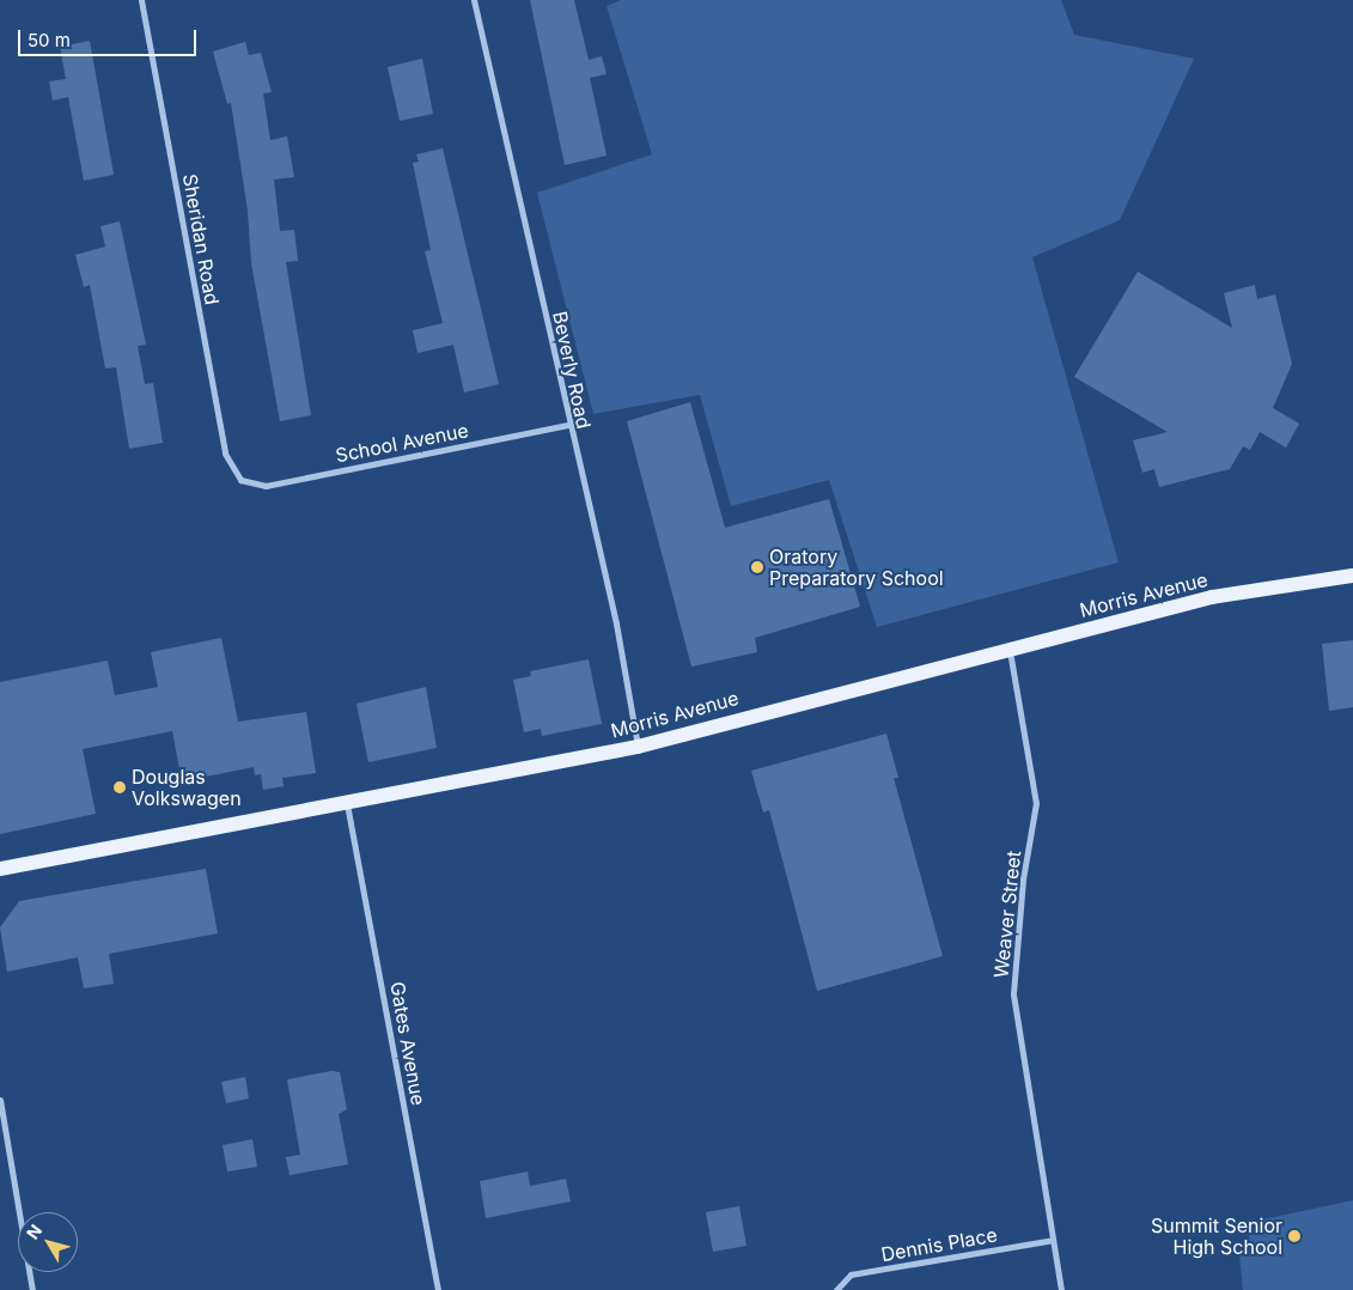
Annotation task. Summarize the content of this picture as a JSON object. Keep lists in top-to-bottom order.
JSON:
{
  "streets": {
    "main road": ["Morris Avenue"],
    "street": [
      "Sheridan Road",
      "Beverly Road",
      "School Avenue",
      "Weaver Street",
      "Gates Avenue",
      "Dennis Place"
    ]
  },
  "crossings": [
    ["Sheridan Road", "School Avenue"],
    ["Beverly Road", "School Avenue"],
    ["Beverly Road", "Morris Avenue"],
    ["Morris Avenue", "Weaver Street"],
    ["Morris Avenue", "Gates Avenue"],
    ["Weaver Street", "Dennis Place"]
  ],
  "places": ["Oratory Preparatory School", "Douglas Volkswagen", "Summit Senior High School"],
  "scale_bar": "50 m",
  "north": "top left"
}
